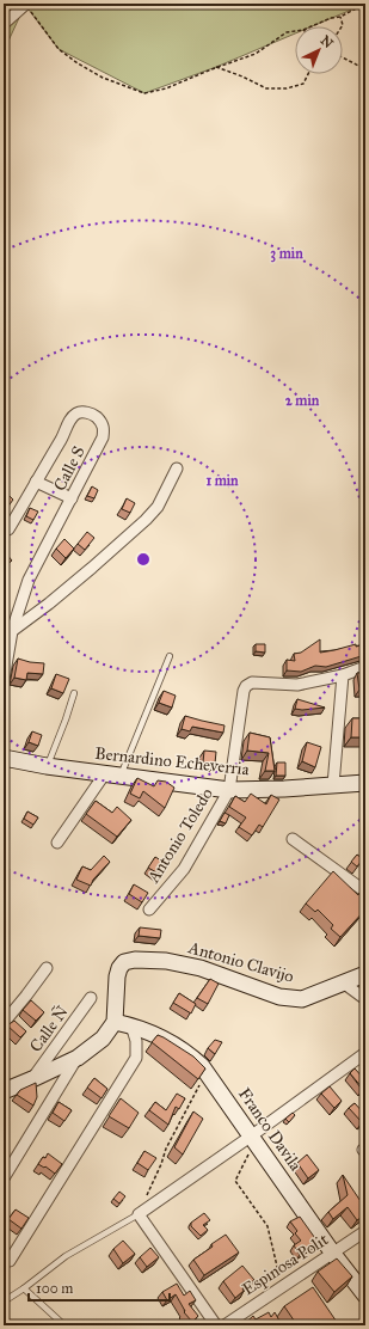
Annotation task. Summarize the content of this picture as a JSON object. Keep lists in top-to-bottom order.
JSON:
{
  "streets": {
    "street": [
      "Calle S",
      "Bernardino Echeverria",
      "Antonio Toledo",
      "Antonio Clavijo",
      "Calle Ñ",
      "Franco Davila",
      "Espinosa Polit"
    ]
  },
  "crossings": [
    ["Bernardino Echeverria", "Antonio Toledo"],
    ["Antonio Clavijo", "Franco Davila"],
    ["Franco Davila", "Espinosa Polit"]
  ],
  "scale_bar": "100 m",
  "north": "top right",
  "rings": ["3 min", "2 min", "1 min"]
}
